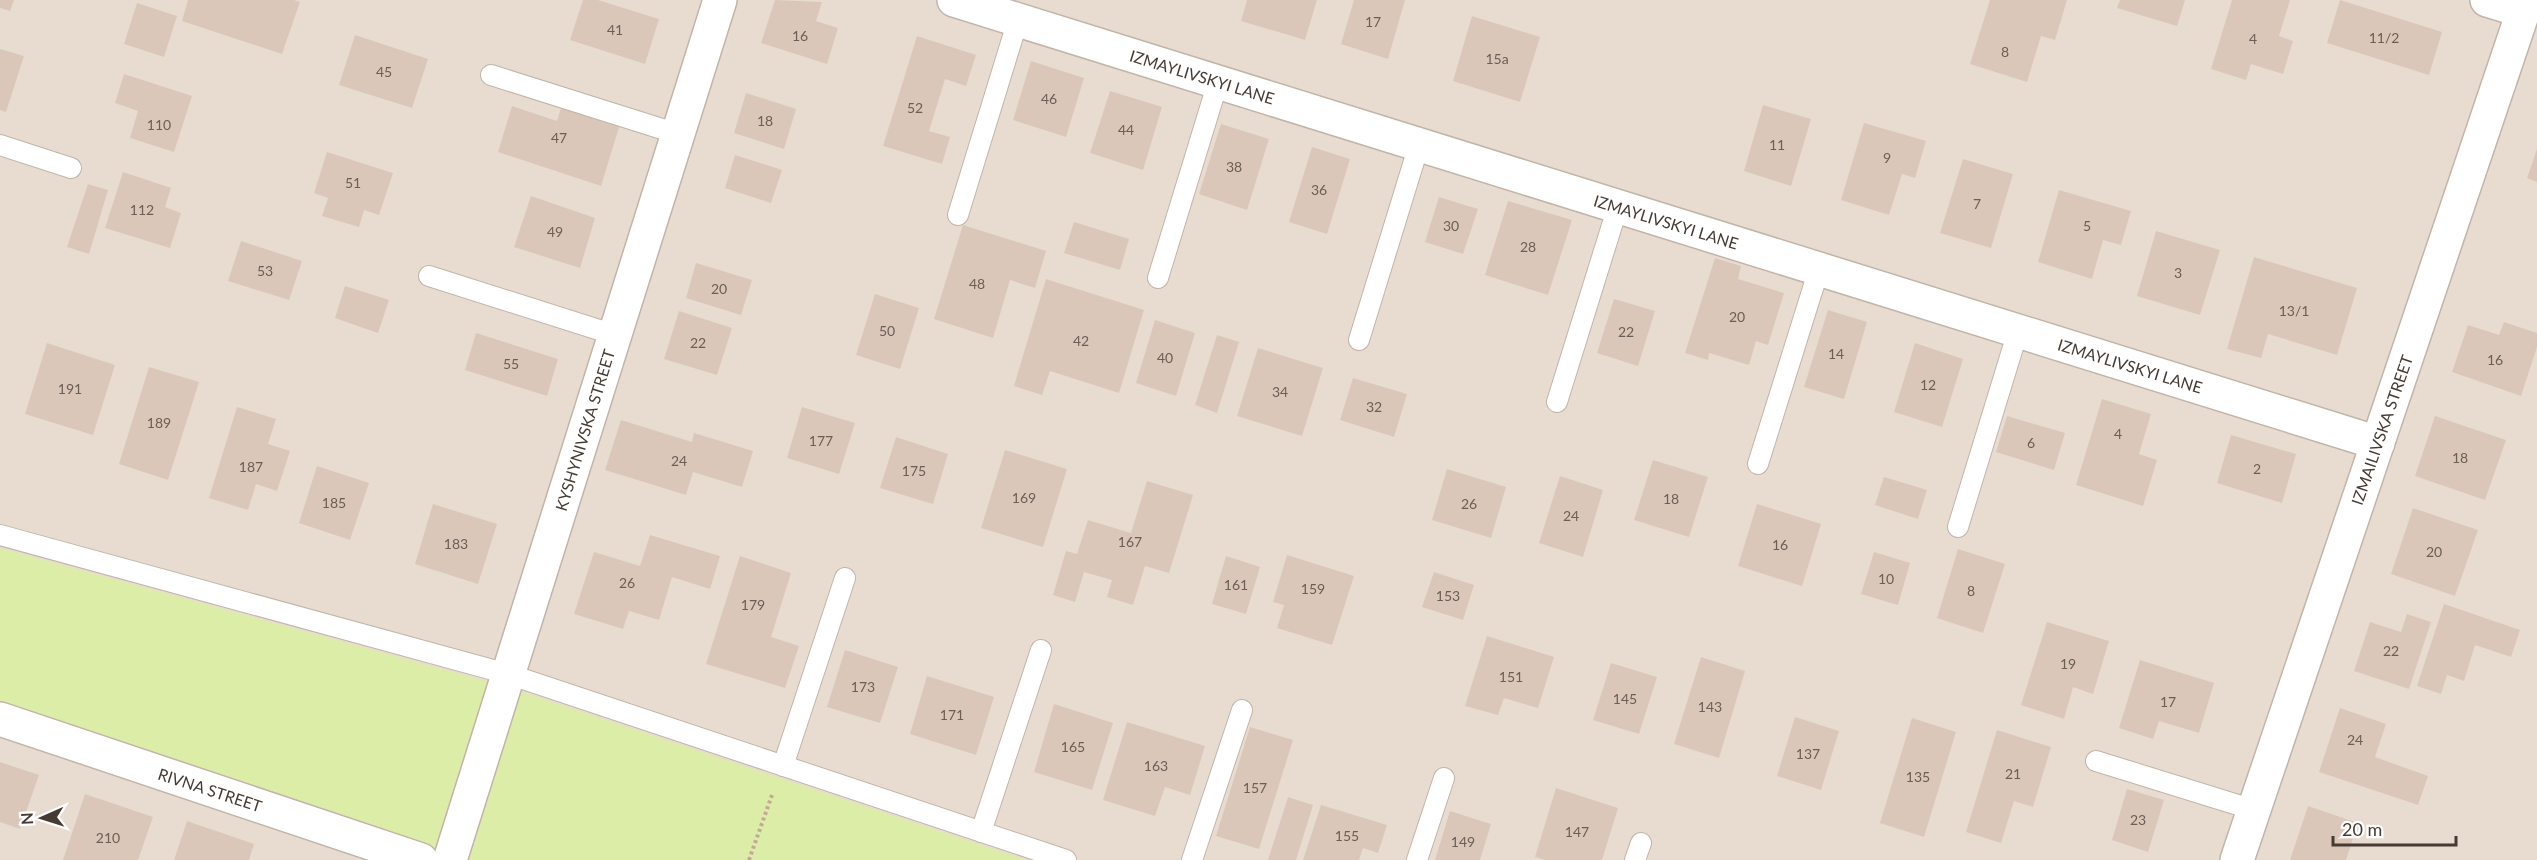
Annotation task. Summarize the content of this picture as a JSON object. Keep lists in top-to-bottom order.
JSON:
{
  "streets": {
    "street": [
      "IZMAYLIVSKYI LANE",
      "KYSHYNIVSKA STREET",
      "IZMAILIVSKA STREET",
      "RIVNA STREET"
    ]
  },
  "crossings": [
    ["IZMAYLIVSKYI LANE", "IZMAILIVSKA STREET"]
  ],
  "house_numbers": [
    "17",
    "41",
    "16",
    "11/2",
    "4",
    "8",
    "15а",
    "45",
    "46",
    "52",
    "18",
    "110",
    "44",
    "47",
    "11",
    "9",
    "38",
    "51",
    "36",
    "7",
    "112",
    "30",
    "5",
    "49",
    "28",
    "53",
    "3",
    "48",
    "20",
    "13/1",
    "20",
    "50",
    "22",
    "42",
    "22",
    "14",
    "40",
    "16",
    "55",
    "12",
    "191",
    "34",
    "32",
    "189",
    "4",
    "177",
    "6",
    "18",
    "24",
    "187",
    "2",
    "175",
    "169",
    "18",
    "185",
    "26",
    "24",
    "167",
    "183",
    "16",
    "20",
    "10",
    "26",
    "161",
    "159",
    "8",
    "153",
    "179",
    "22",
    "19",
    "151",
    "173",
    "145",
    "17",
    "143",
    "171",
    "24",
    "165",
    "137",
    "163",
    "21",
    "135",
    "157",
    "23",
    "147",
    "155",
    "210",
    "149"
  ],
  "scale_bar": "20 m",
  "north": "left"
}
